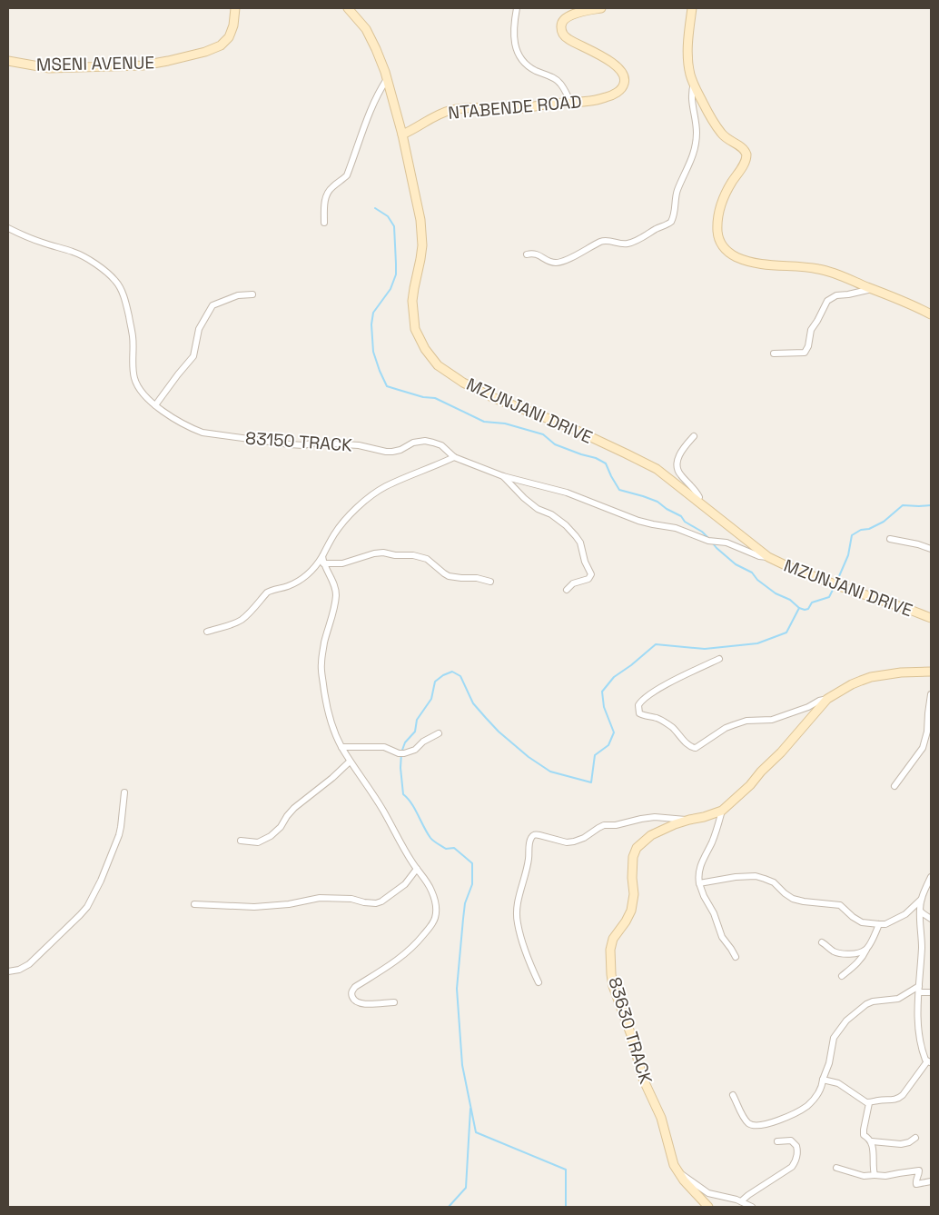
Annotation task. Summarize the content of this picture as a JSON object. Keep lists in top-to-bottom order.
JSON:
{
  "streets": {
    "street": [
      "MSENI AVENUE",
      "NTABENDE ROAD",
      "MZUNJANI DRIVE",
      "83150 TRACK",
      "83630 TRACK"
    ]
  },
  "crossings": [
    ["NTABENDE ROAD", "MZUNJANI DRIVE"]
  ]
}
